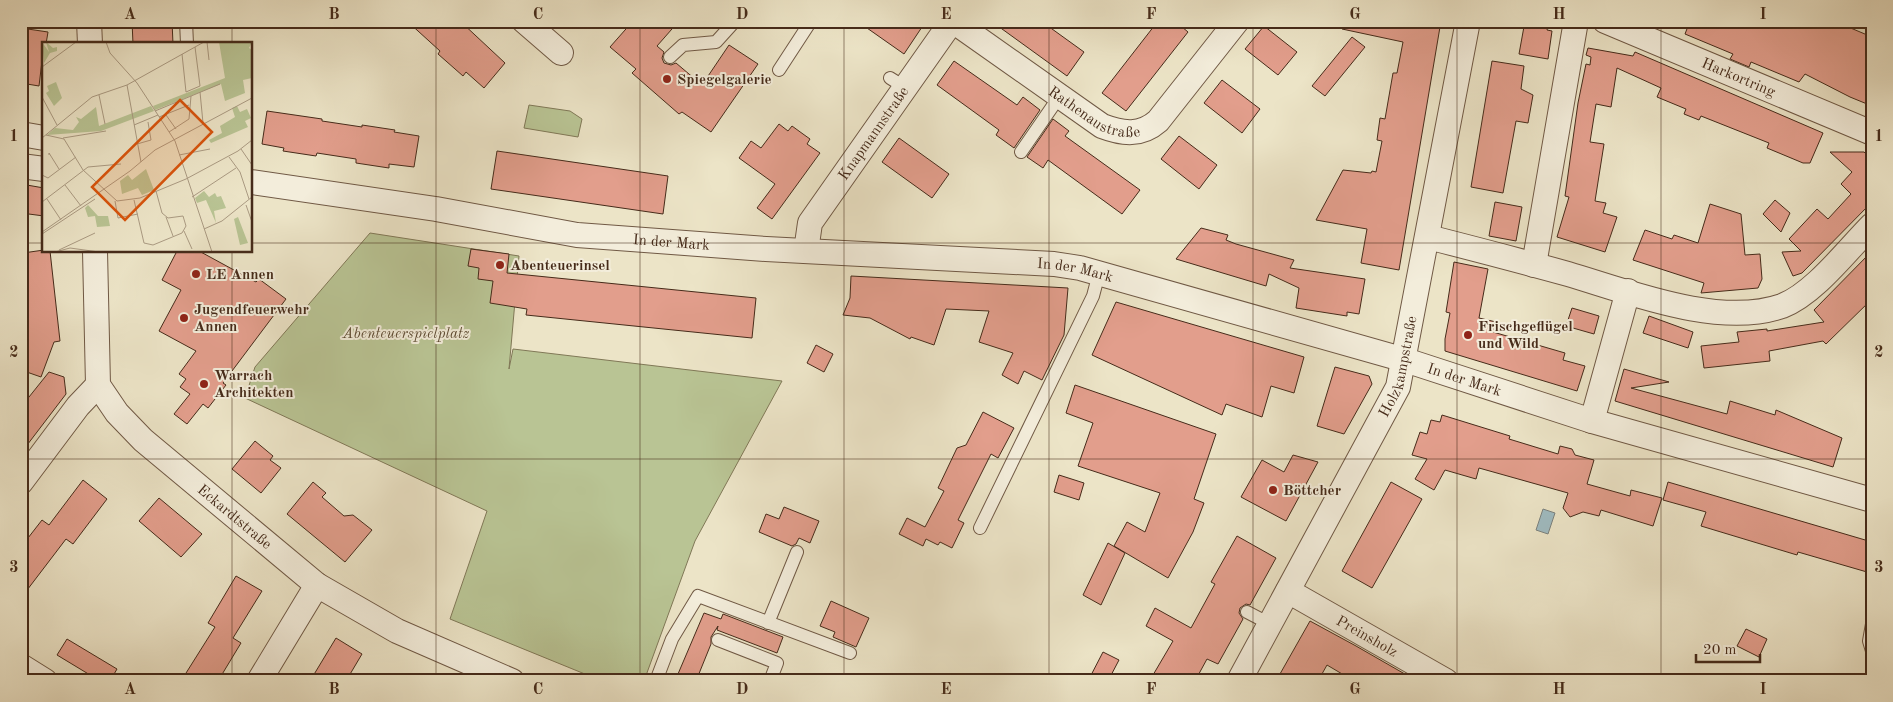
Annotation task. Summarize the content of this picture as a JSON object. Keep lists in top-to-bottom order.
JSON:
{
  "streets": {
    "street": [
      "Harkortring",
      "Rathenaustraße",
      "Knapmannstraße",
      "In der Mark",
      "Holzkampstraße",
      "Eckardtstraße",
      "Preinsholz"
    ]
  },
  "crossings": [
    ["Rathenaustraße", "Knapmannstraße"],
    ["Knapmannstraße", "In der Mark"],
    ["In der Mark", "Holzkampstraße"],
    ["Holzkampstraße", "Preinsholz"]
  ],
  "parks": ["Abenteuerspielplatz"],
  "places": [
    "Spiegelgalerie",
    "Abenteuerinsel",
    "LE Annen",
    "Jugendfeuerwehr Annen",
    "Frischgeflügel und Wild",
    "Warrach Architekten",
    "Böttcher"
  ],
  "scale_bar": "20 m",
  "grid": {
    "columns": [
      "A",
      "B",
      "C",
      "D",
      "E",
      "F",
      "G",
      "H",
      "I"
    ],
    "rows": ["1", "2", "3"]
  }
}
